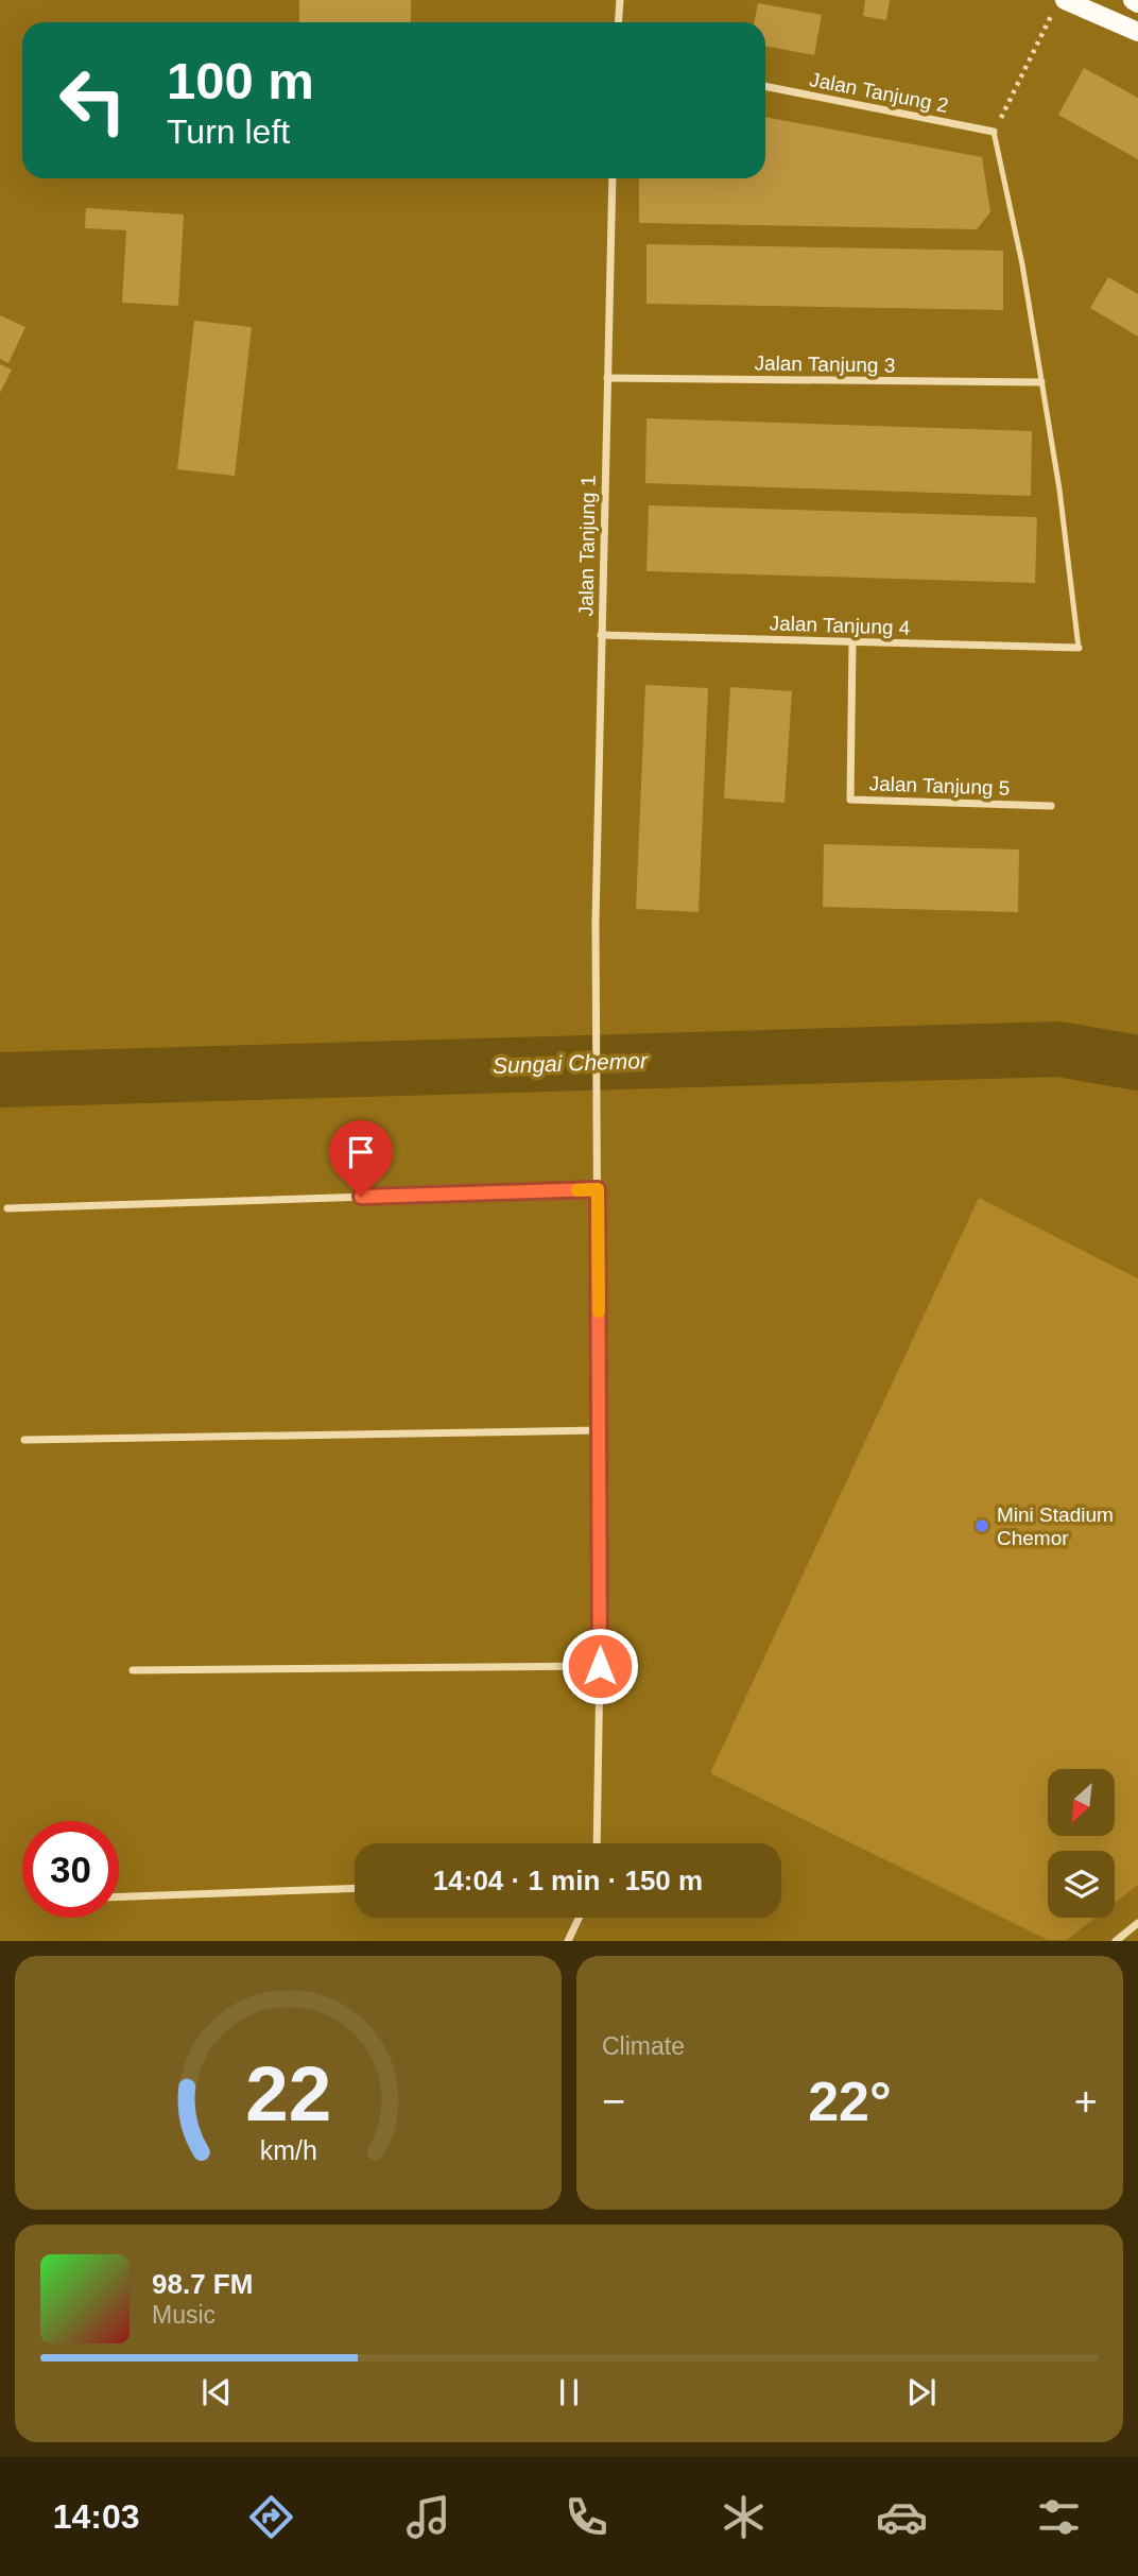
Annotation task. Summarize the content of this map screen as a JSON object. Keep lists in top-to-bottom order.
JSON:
{
  "streets": {
    "street": [
      "Jalan Tanjung 2",
      "Jalan Tanjung 3",
      "Jalan Tanjung 1",
      "Jalan Tanjung 4",
      "Jalan Tanjung 5"
    ]
  },
  "crossings": [
    ["Jalan Tanjung 3", "Jalan Tanjung 1"],
    ["Jalan Tanjung 1", "Jalan Tanjung 4"],
    ["Jalan Tanjung 4", "Jalan Tanjung 5"]
  ],
  "water": ["Sungai Chemor"],
  "places": ["Mini Stadium Chemor"],
  "north": "bottom left",
  "page": {
    "turn": ["100 m", "Turn left"],
    "limit": "30",
    "trip": "14:04 · 1 min · 150 m",
    "tile": "Climate",
    "heat": ["−", "22°", "+"],
    "song": ["98.7 FM", "Music"],
    "tabs": "14:03",
    "gauge": ["22", "km/h"]
  }
}
